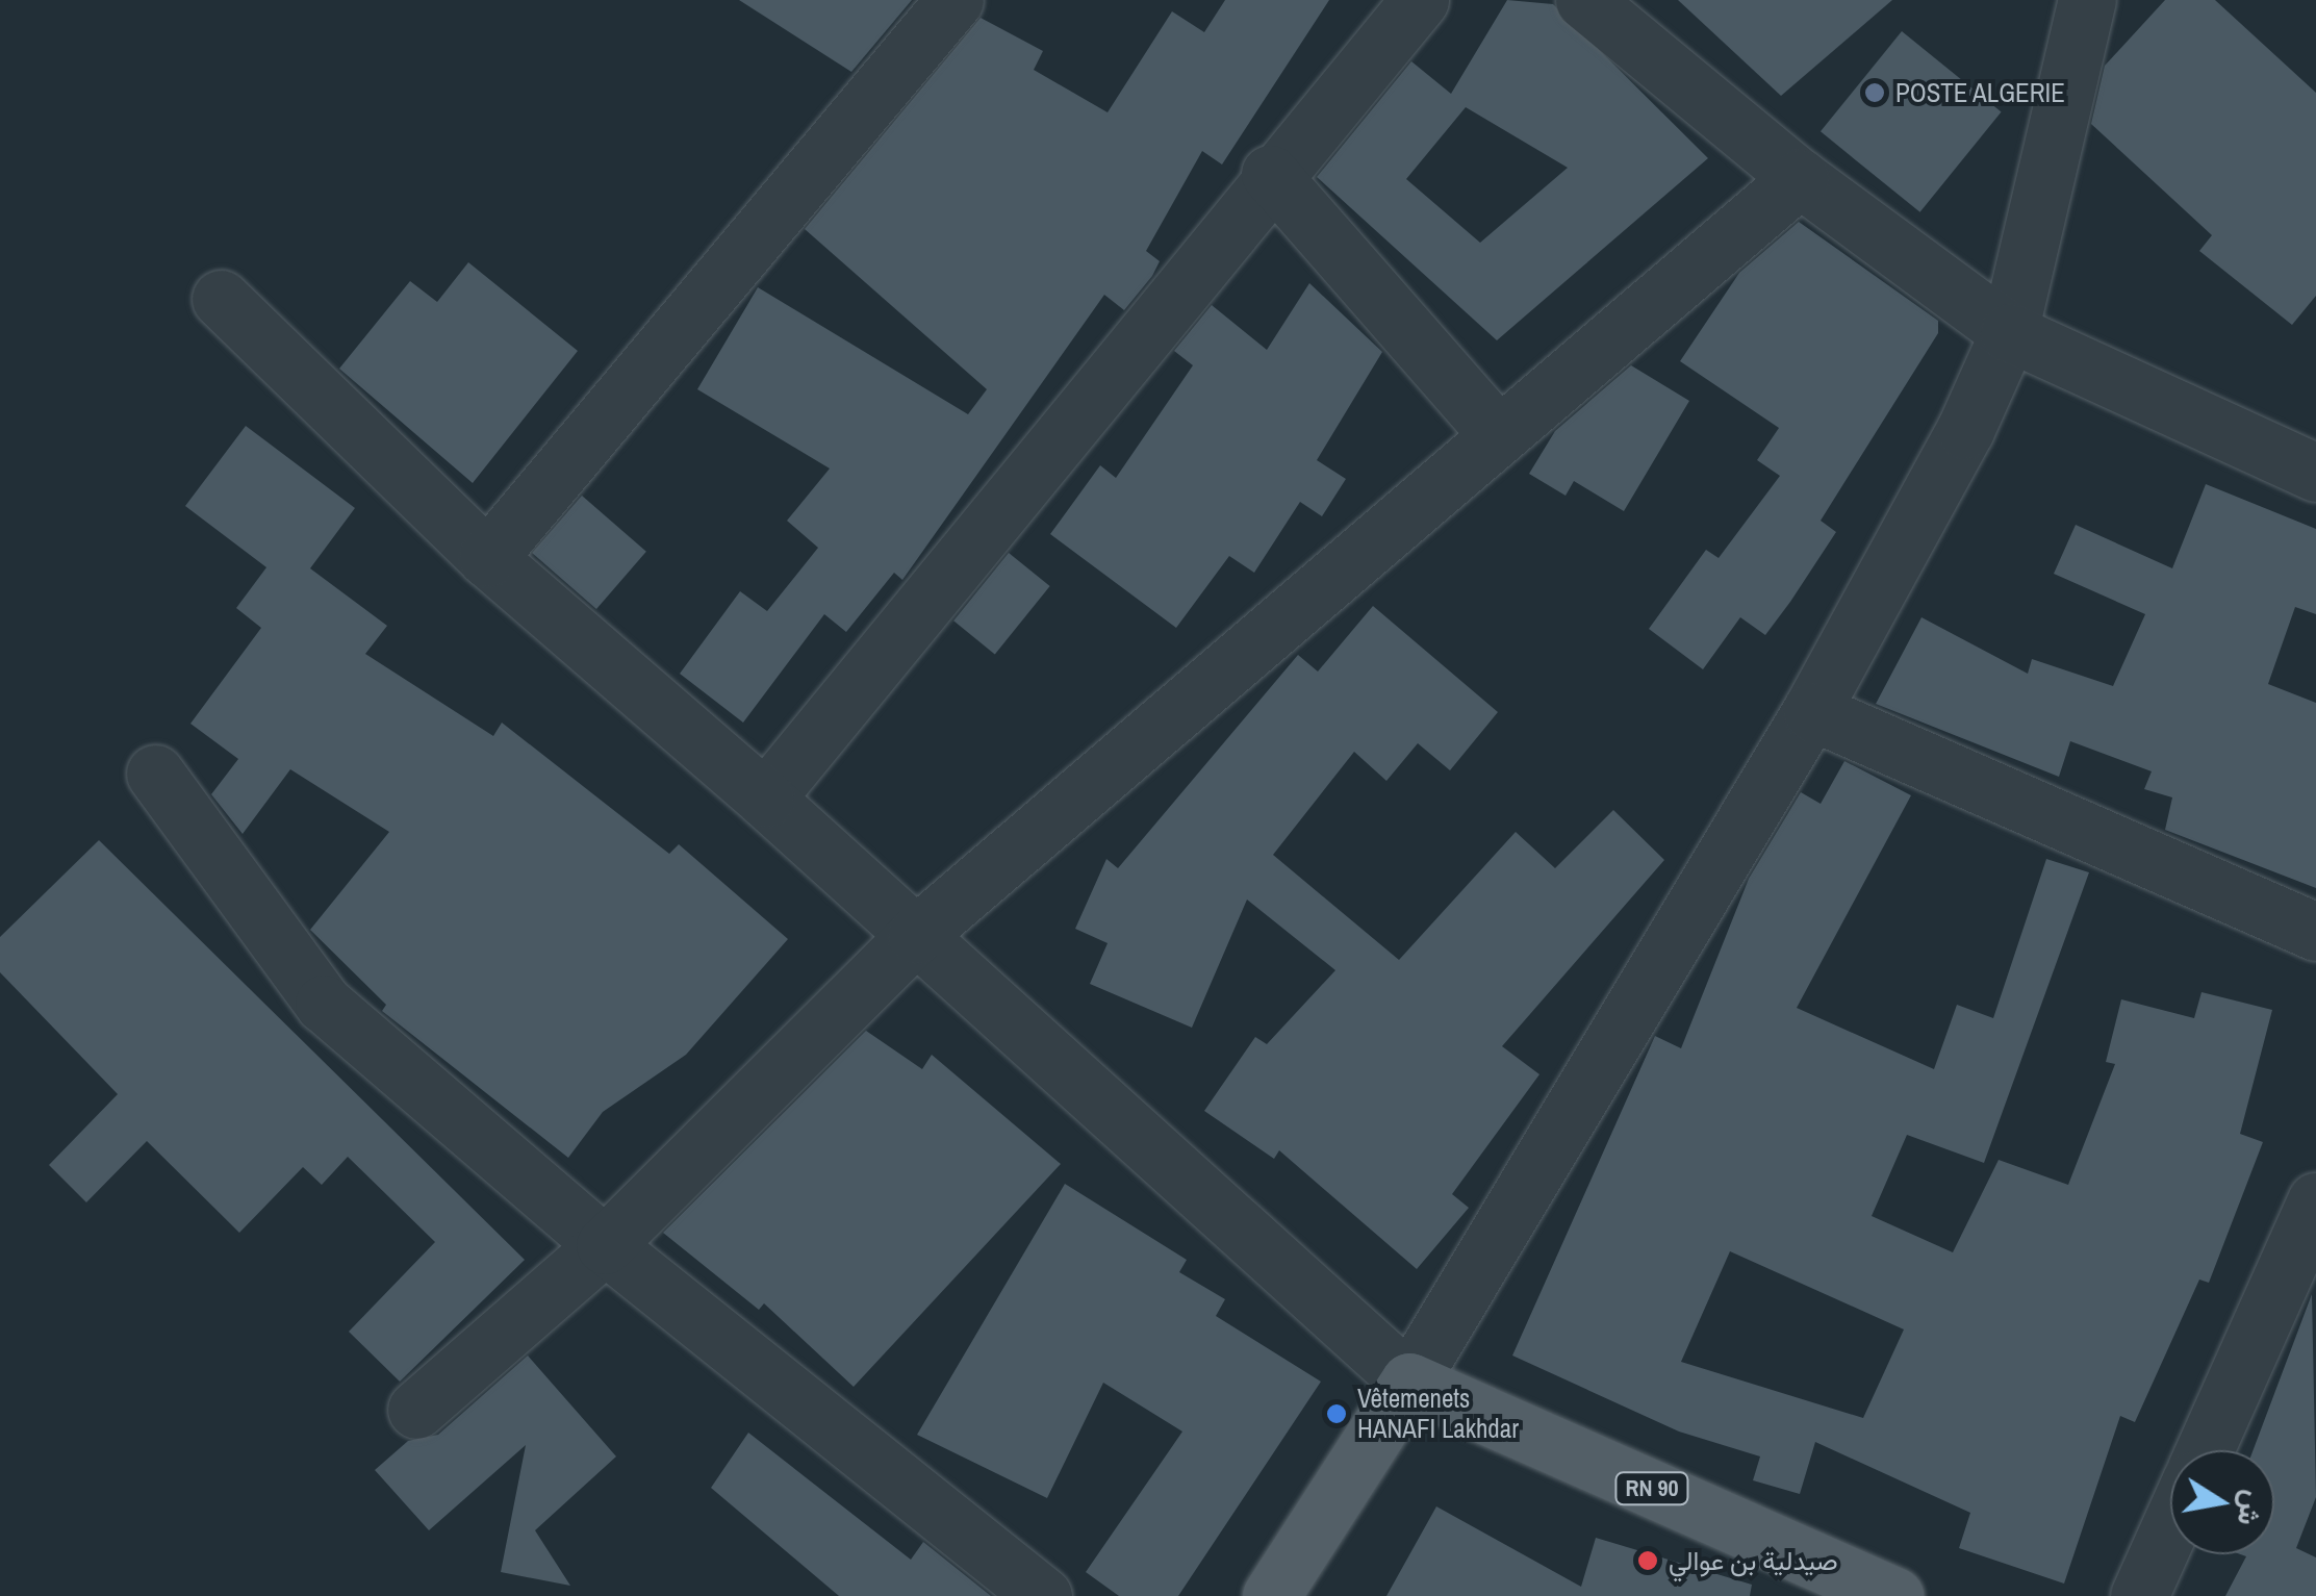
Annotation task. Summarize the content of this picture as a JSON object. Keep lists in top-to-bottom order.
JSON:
{
  "streets": {
    "main road": ["RN 90"]
  },
  "places": ["POSTE ALGERIE", "Vêtemenets HANAFI Lakhdar", "صيدلية بن عوالي"],
  "north": "right"
}
